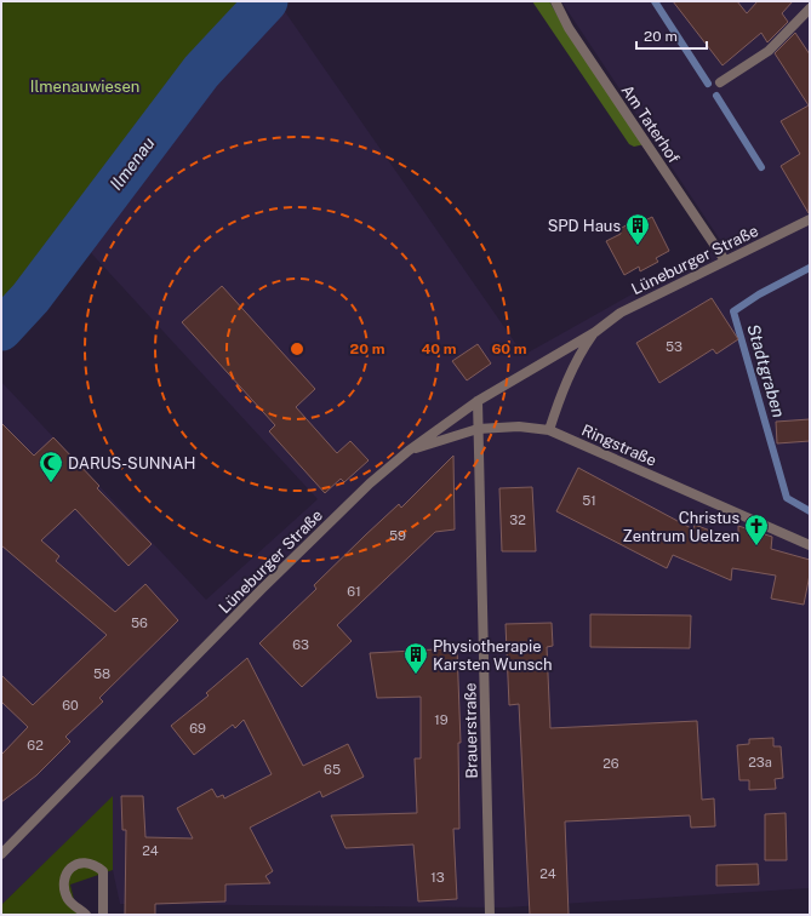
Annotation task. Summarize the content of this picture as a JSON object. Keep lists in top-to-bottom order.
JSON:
{
  "streets": {
    "street": [
      "Am Taterhof",
      "Lüneburger Straße",
      "Ringstraße",
      "Brauerstraße"
    ]
  },
  "crossings": [
    ["Am Taterhof", "Lüneburger Straße"],
    ["Lüneburger Straße", "Ringstraße"],
    ["Lüneburger Straße", "Brauerstraße"],
    ["Ringstraße", "Brauerstraße"]
  ],
  "water": ["Ilmenau", "Stadtgraben"],
  "parks": ["Ilmenauwiesen"],
  "places": {
    "building": ["SPD Haus", "Physiotherapie Karsten Wunsch"],
    "mosque": ["DARUS-SUNNAH"],
    "church": ["Christus Zentrum Uelzen"]
  },
  "house_numbers": [
    "53",
    "51",
    "32",
    "59",
    "61",
    "56",
    "63",
    "58",
    "60",
    "19",
    "69",
    "62",
    "23a",
    "26",
    "65",
    "24",
    "24",
    "13"
  ],
  "scale_bar": "20 m",
  "rings": ["20 m", "40 m", "60 m"]
}
